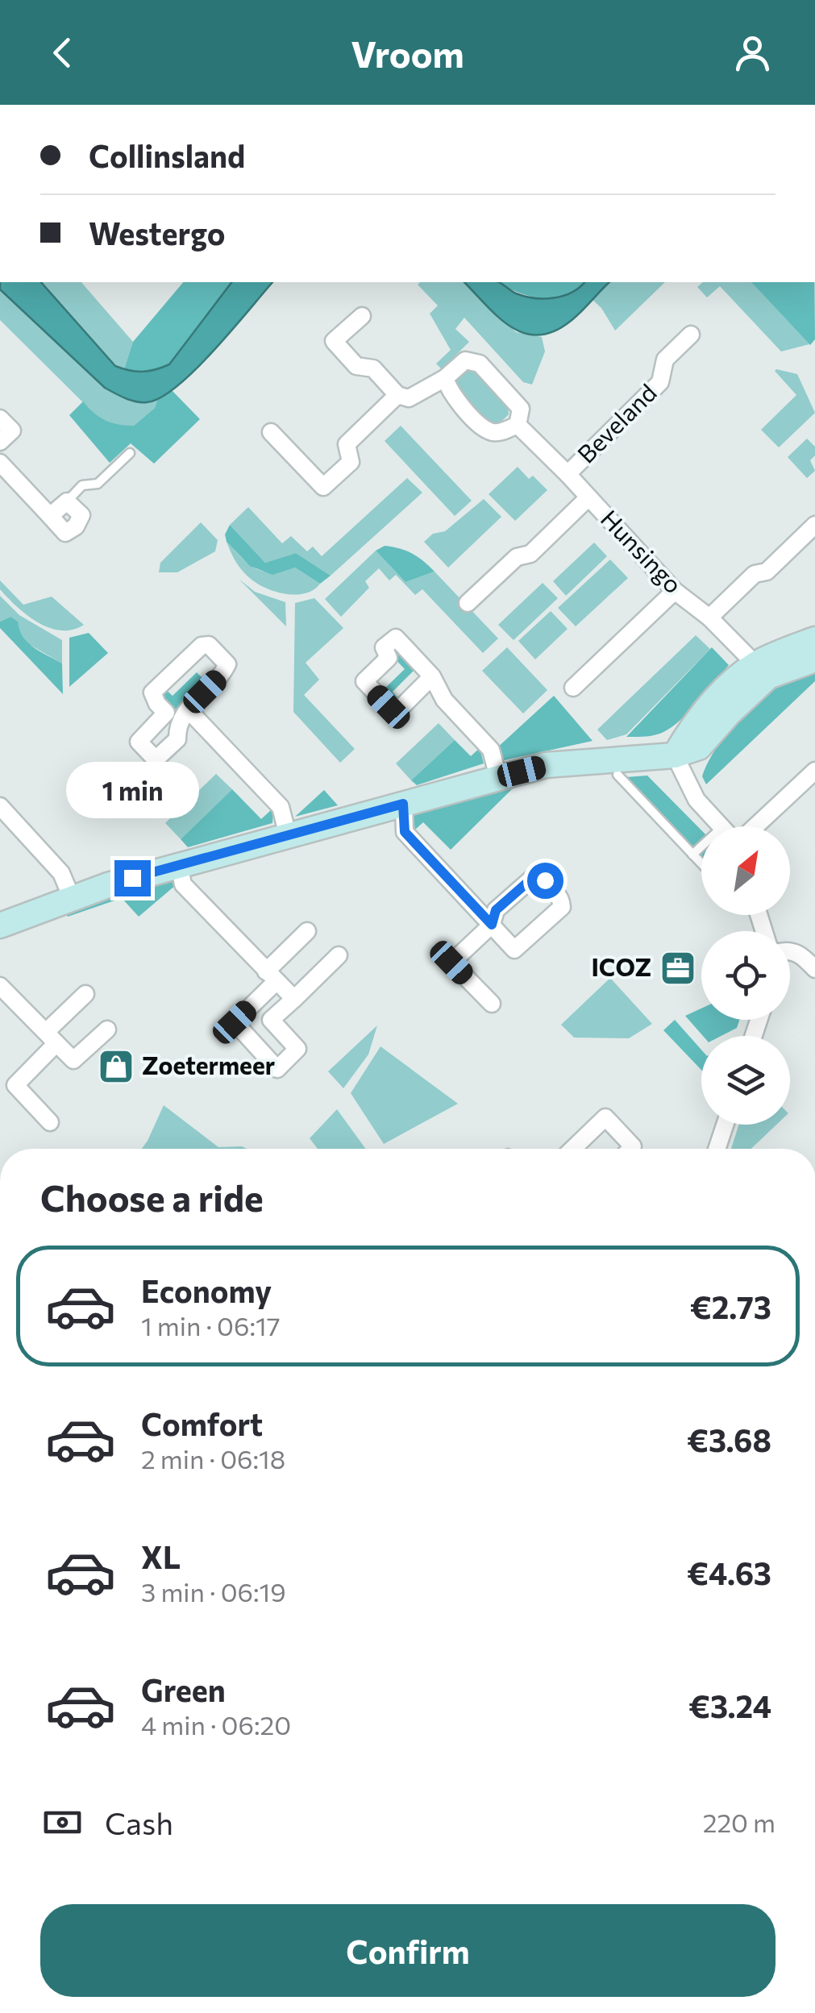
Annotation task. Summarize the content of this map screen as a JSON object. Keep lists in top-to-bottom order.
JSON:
{
  "streets": {
    "street": ["Beveland", "Hunsingo"]
  },
  "crossings": [
    ["Beveland", "Hunsingo"]
  ],
  "places": {
    "office": ["ICOZ"],
    "shop": ["Zoetermeer"]
  },
  "north": "top right",
  "page": {
    "header": "Vroom",
    "banner": ["Collinsland", "Westergo"],
    "bubble": "1 min",
    "heading": "Choose a ride",
    "list": [
      {
        "name": "Economy",
        "note": "1 min · 06:17",
        "value": "€2.73"
      },
      {
        "name": "Comfort",
        "note": "2 min · 06:18",
        "value": "€3.68"
      },
      {
        "name": "XL",
        "note": "3 min · 06:19",
        "value": "€4.63"
      },
      {
        "name": "Green",
        "note": "4 min · 06:20",
        "value": "€3.24"
      }
    ],
    "pay": ["Cash", "220 m"],
    "buttons": "Confirm"
  }
}
